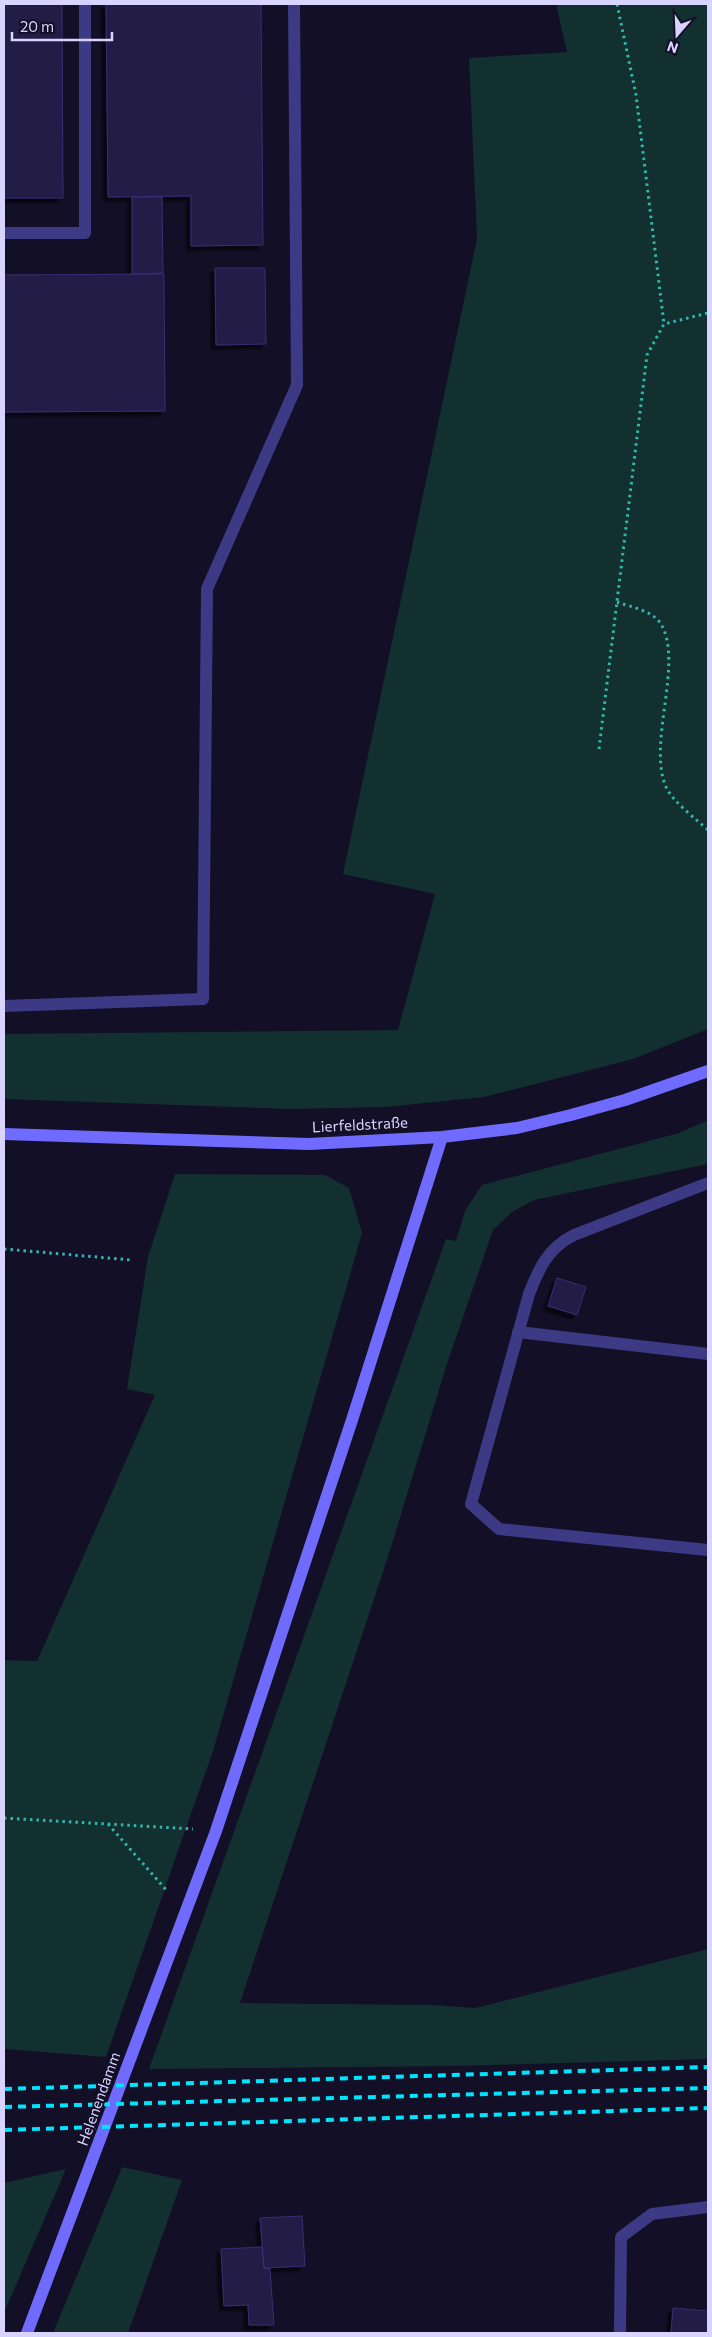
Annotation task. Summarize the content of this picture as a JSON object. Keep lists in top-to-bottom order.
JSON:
{
  "streets": {
    "street": ["Lierfeldstraße", "Helenendamm"]
  },
  "crossings": [
    ["Lierfeldstraße", "Helenendamm"]
  ],
  "scale_bar": "20 m",
  "north": "bottom"
}
